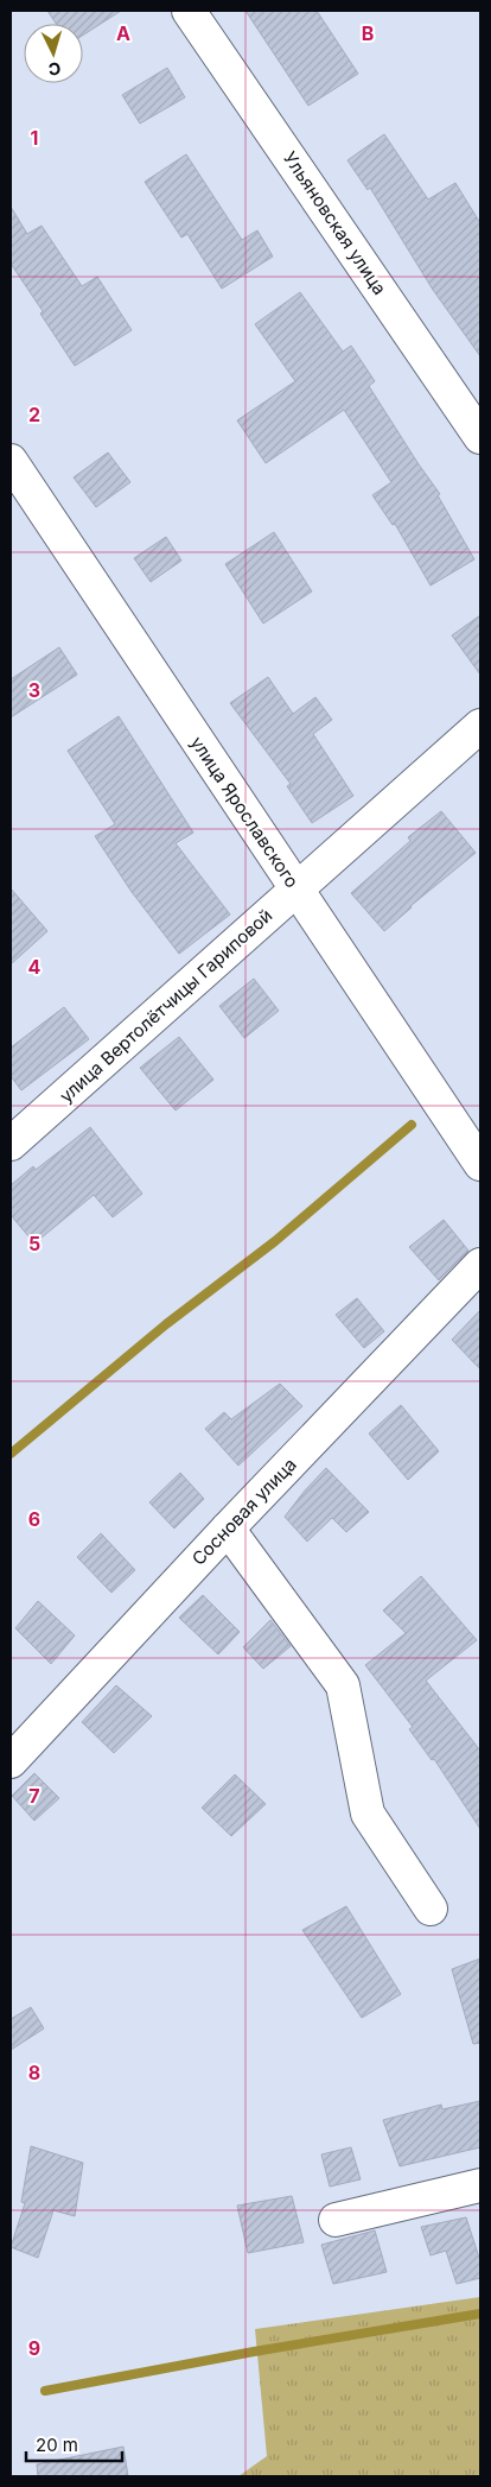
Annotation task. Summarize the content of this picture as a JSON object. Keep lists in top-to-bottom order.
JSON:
{
  "streets": {
    "street": [
      "Ульяновская улица",
      "улица Ярославского",
      "улица Вертолётчицы Гариповой",
      "Сосновая улица"
    ]
  },
  "crossings": [
    ["улица Ярославского", "улица Вертолётчицы Гариповой"]
  ],
  "scale_bar": "20 m",
  "north": "bottom",
  "grid": {
    "columns": ["A", "B"],
    "rows": [
      "1",
      "2",
      "3",
      "4",
      "5",
      "6",
      "7",
      "8",
      "9"
    ]
  }
}
